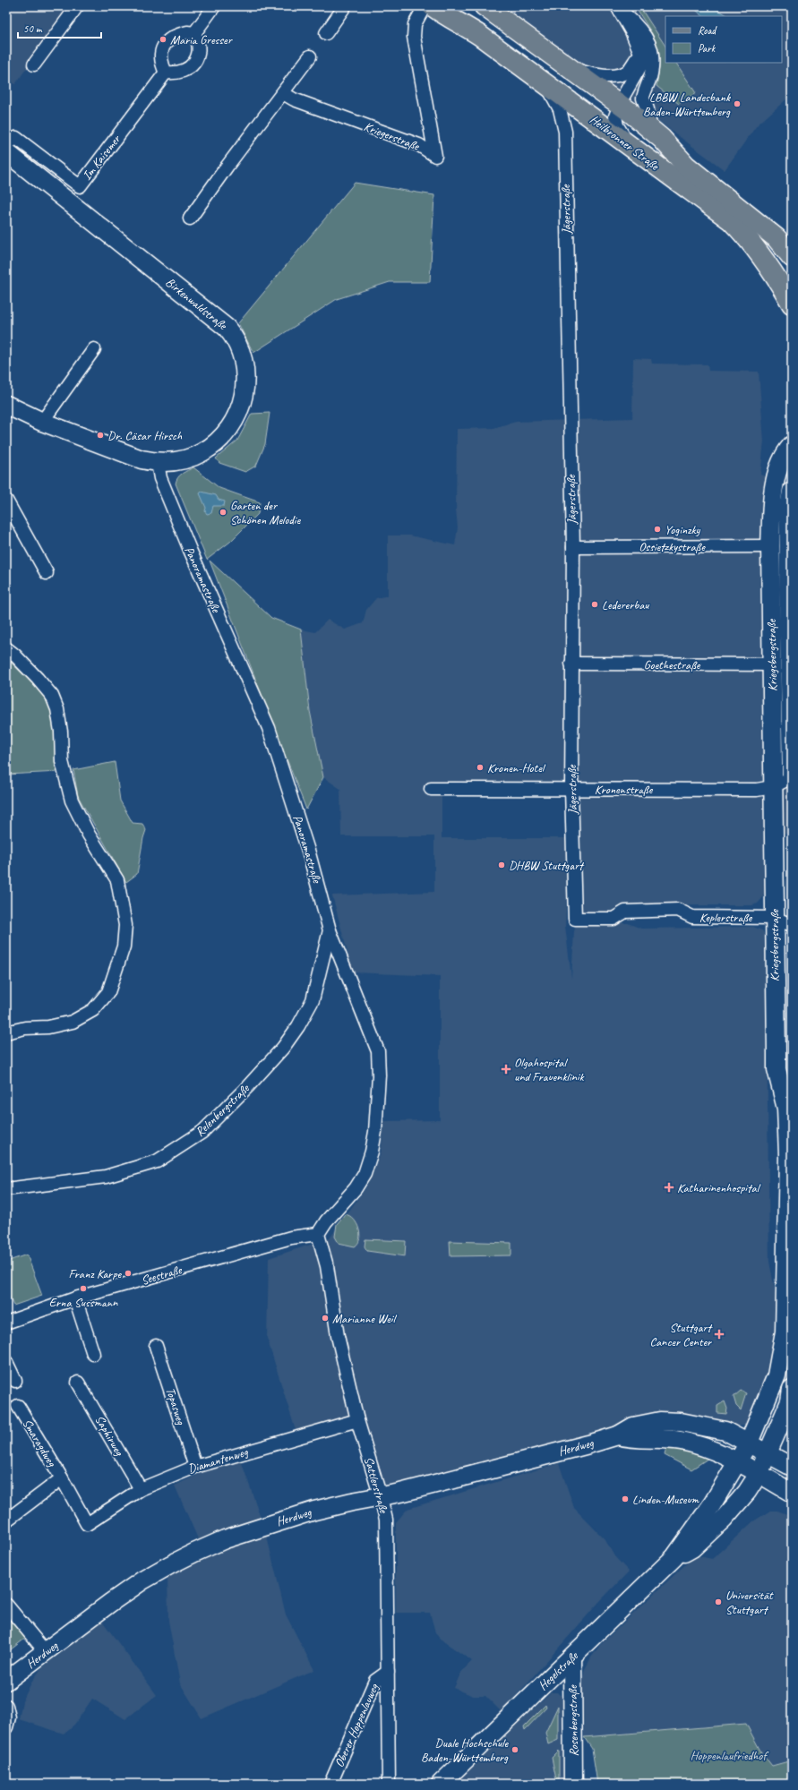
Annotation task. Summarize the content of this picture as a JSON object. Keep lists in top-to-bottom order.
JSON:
{
  "streets": {
    "main road": ["Heilbronner Straße"],
    "street": [
      "Kriegerstraße",
      "Im Kaisemer",
      "Jägerstraße",
      "Birkenwaldstraße",
      "Ossietzkystraße",
      "Panoramastraße",
      "Kriegsbergstraße",
      "Goethestraße",
      "Kronenstraße",
      "Keplerstraße",
      "Relenbergstraße",
      "Seestraße",
      "Topasweg",
      "Saphirweg",
      "Smaragdweg",
      "Herdweg",
      "Diamantenweg",
      "Sattlerstraße",
      "Hegelstraße",
      "Rosenbergstraße",
      "Oberer Hoppenlauweg"
    ]
  },
  "crossings": [
    ["Heilbronner Straße", "Jägerstraße"],
    ["Jägerstraße", "Ossietzkystraße"],
    ["Jägerstraße", "Goethestraße"],
    ["Jägerstraße", "Kronenstraße"],
    ["Jägerstraße", "Keplerstraße"],
    ["Birkenwaldstraße", "Panoramastraße"],
    ["Ossietzkystraße", "Kriegsbergstraße"],
    ["Panoramastraße", "Relenbergstraße"],
    ["Panoramastraße", "Seestraße"],
    ["Panoramastraße", "Sattlerstraße"],
    ["Kriegsbergstraße", "Goethestraße"],
    ["Kriegsbergstraße", "Kronenstraße"],
    ["Kriegsbergstraße", "Keplerstraße"],
    ["Kriegsbergstraße", "Herdweg"],
    ["Kriegsbergstraße", "Hegelstraße"],
    ["Seestraße", "Sattlerstraße"],
    ["Topasweg", "Diamantenweg"],
    ["Saphirweg", "Diamantenweg"],
    ["Smaragdweg", "Diamantenweg"],
    ["Herdweg", "Sattlerstraße"],
    ["Herdweg", "Hegelstraße"],
    ["Diamantenweg", "Sattlerstraße"],
    ["Sattlerstraße", "Oberer Hoppenlauweg"],
    ["Hegelstraße", "Rosenbergstraße"]
  ],
  "parks": ["Hoppenlaufriedhof"],
  "places": {
    "other": [
      "Maria Gresser",
      "LBBW Landesbank Baden-Württemberg",
      "Dr. Cäsar Hirsch",
      "Garten der Schönen Melodie",
      "Yoginzky",
      "Ledererbau",
      "Kronen-Hotel",
      "DHBW Stuttgart",
      "Franz Karpe",
      "Erna Sussmann",
      "Marianne Weil",
      "Linden-Museum",
      "Universität Stuttgart",
      "Duale Hochschule Baden-Württemberg"
    ],
    "health": ["Olgahospital und Frauenklinik", "Katharinenhospital", "Stuttgart Cancer Center"]
  },
  "legend": ["Road", "Park"],
  "scale_bar": "50 m"
}
